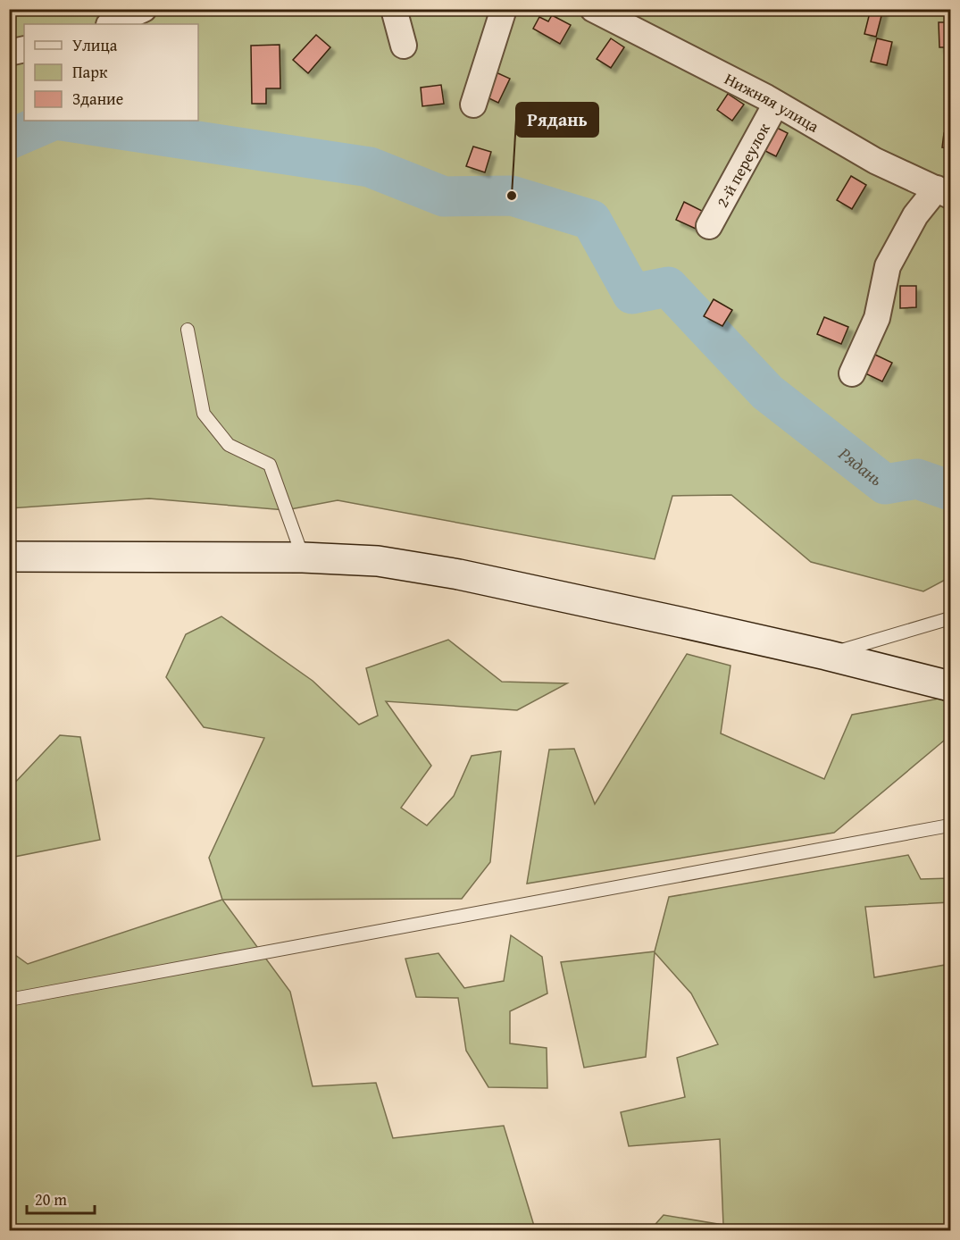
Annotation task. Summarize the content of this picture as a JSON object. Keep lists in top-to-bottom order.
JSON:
{
  "streets": {
    "street": ["Нижняя улица", "2-й переулок"]
  },
  "crossings": [
    ["Нижняя улица", "2-й переулок"]
  ],
  "water": ["Рядань"],
  "places": ["Рядань"],
  "legend": ["Улица", "Парк", "Здание"],
  "scale_bar": "20 m"
}
